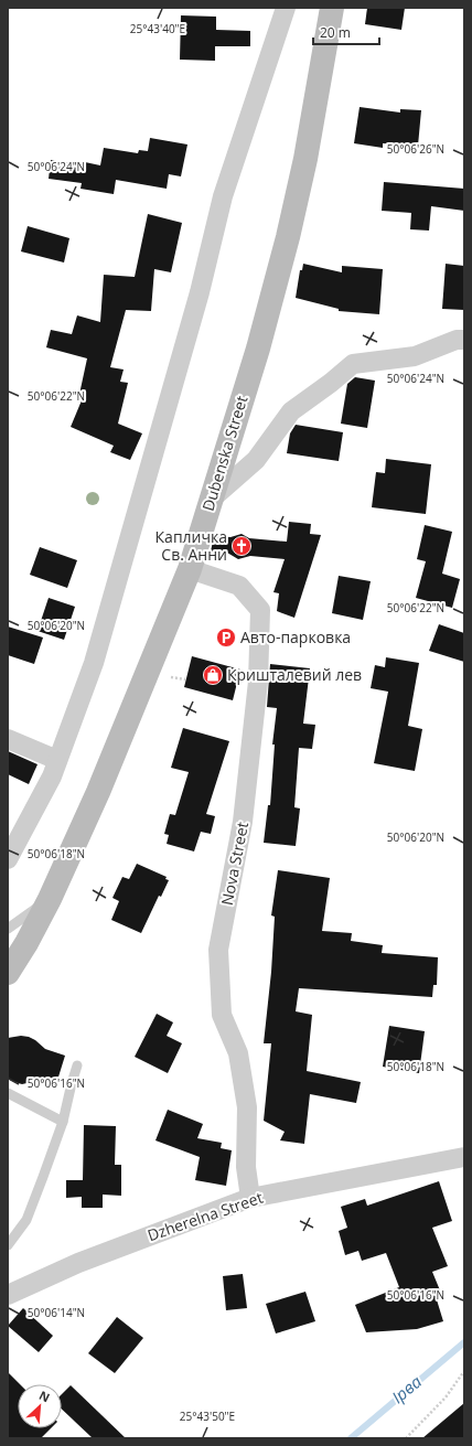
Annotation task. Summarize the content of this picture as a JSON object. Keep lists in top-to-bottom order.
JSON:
{
  "streets": {
    "main road": ["Dubenska Street"],
    "street": ["Nova Street", "Dzherelna Street"]
  },
  "crossings": [
    ["Dubenska Street", "Nova Street"],
    ["Nova Street", "Dzherelna Street"]
  ],
  "water": ["Ірва"],
  "places": {
    "church": ["Капличка Св. Анни"],
    "parking": ["Авто-парковка"],
    "shop": ["Кришталевий лев"]
  },
  "scale_bar": "20 m",
  "north": "top right",
  "coordinates": [
    "25°43'40\"E",
    "50°06'26\"N",
    "50°06'24\"N",
    "50°06'22\"N",
    "50°06'20\"N",
    "50°06'18\"N",
    "50°06'16\"N",
    "50°06'14\"N",
    "25°43'50\"E"
  ]
}
